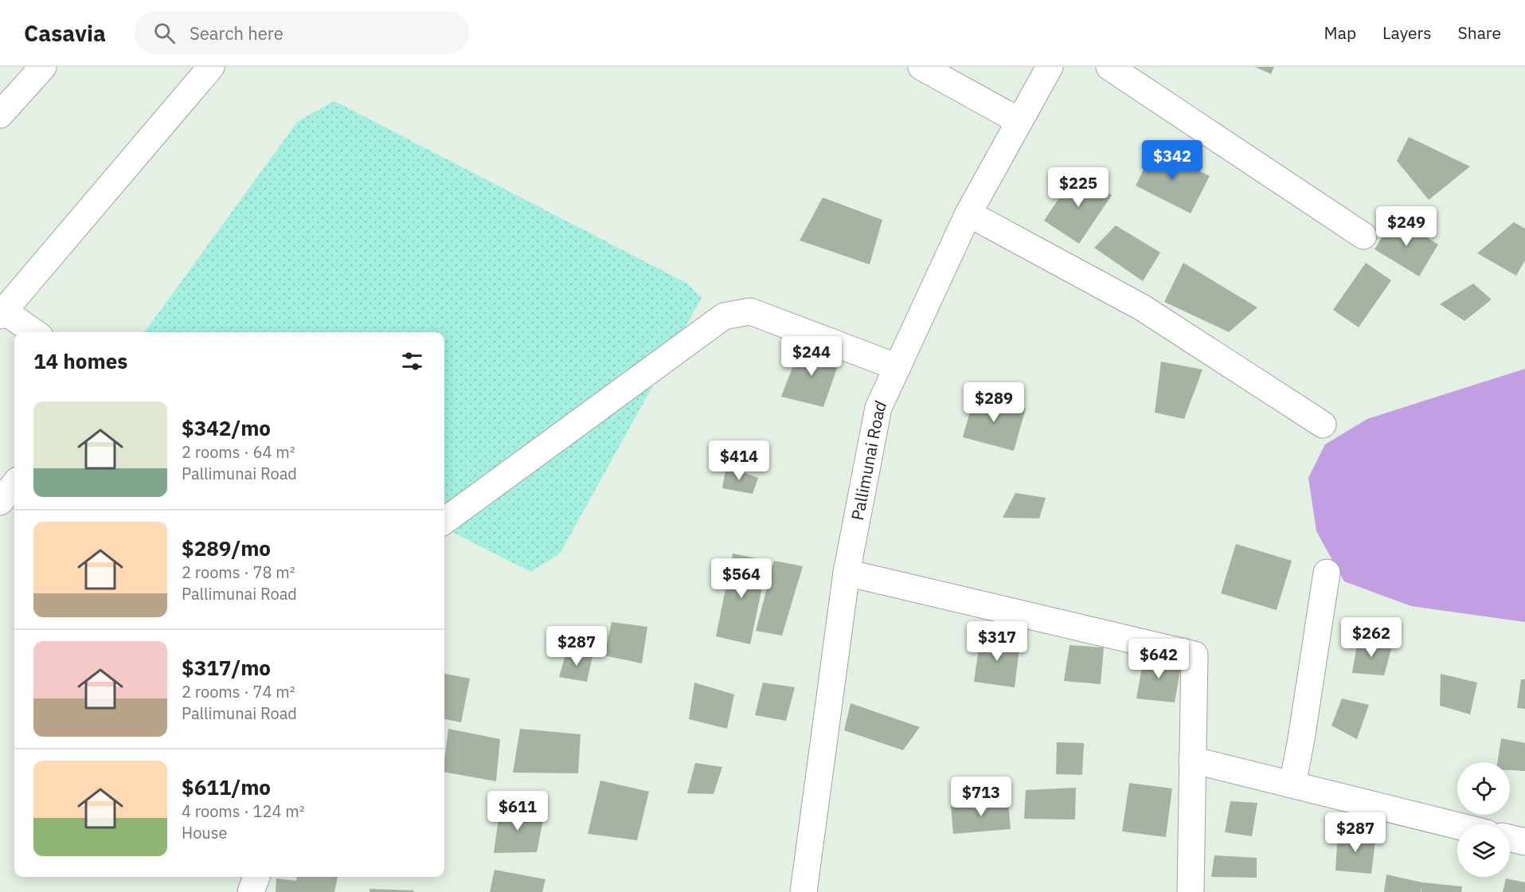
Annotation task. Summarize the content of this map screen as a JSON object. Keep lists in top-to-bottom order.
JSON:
{
  "streets": {
    "street": ["Pallimunai Road"]
  },
  "page": {
    "header": "Casavia",
    "search": "Search here",
    "nav": ["Map", "Layers", "Share"],
    "price": [
      "$342",
      "$225",
      "$249",
      "$244",
      "$289",
      "$414",
      "$564",
      "$262",
      "$317",
      "$287",
      "$642",
      "$713",
      "$611",
      "$287"
    ],
    "heading": "14 homes",
    "list": [
      {
        "name": "$342/mo",
        "note": "2 rooms · 64 m² · Pallimunai Road"
      },
      {
        "name": "$289/mo",
        "note": "2 rooms · 78 m² · Pallimunai Road"
      },
      {
        "name": "$317/mo",
        "note": "2 rooms · 74 m² · Pallimunai Road"
      },
      {
        "name": "$611/mo",
        "note": "4 rooms · 124 m² · House"
      }
    ]
  }
}
